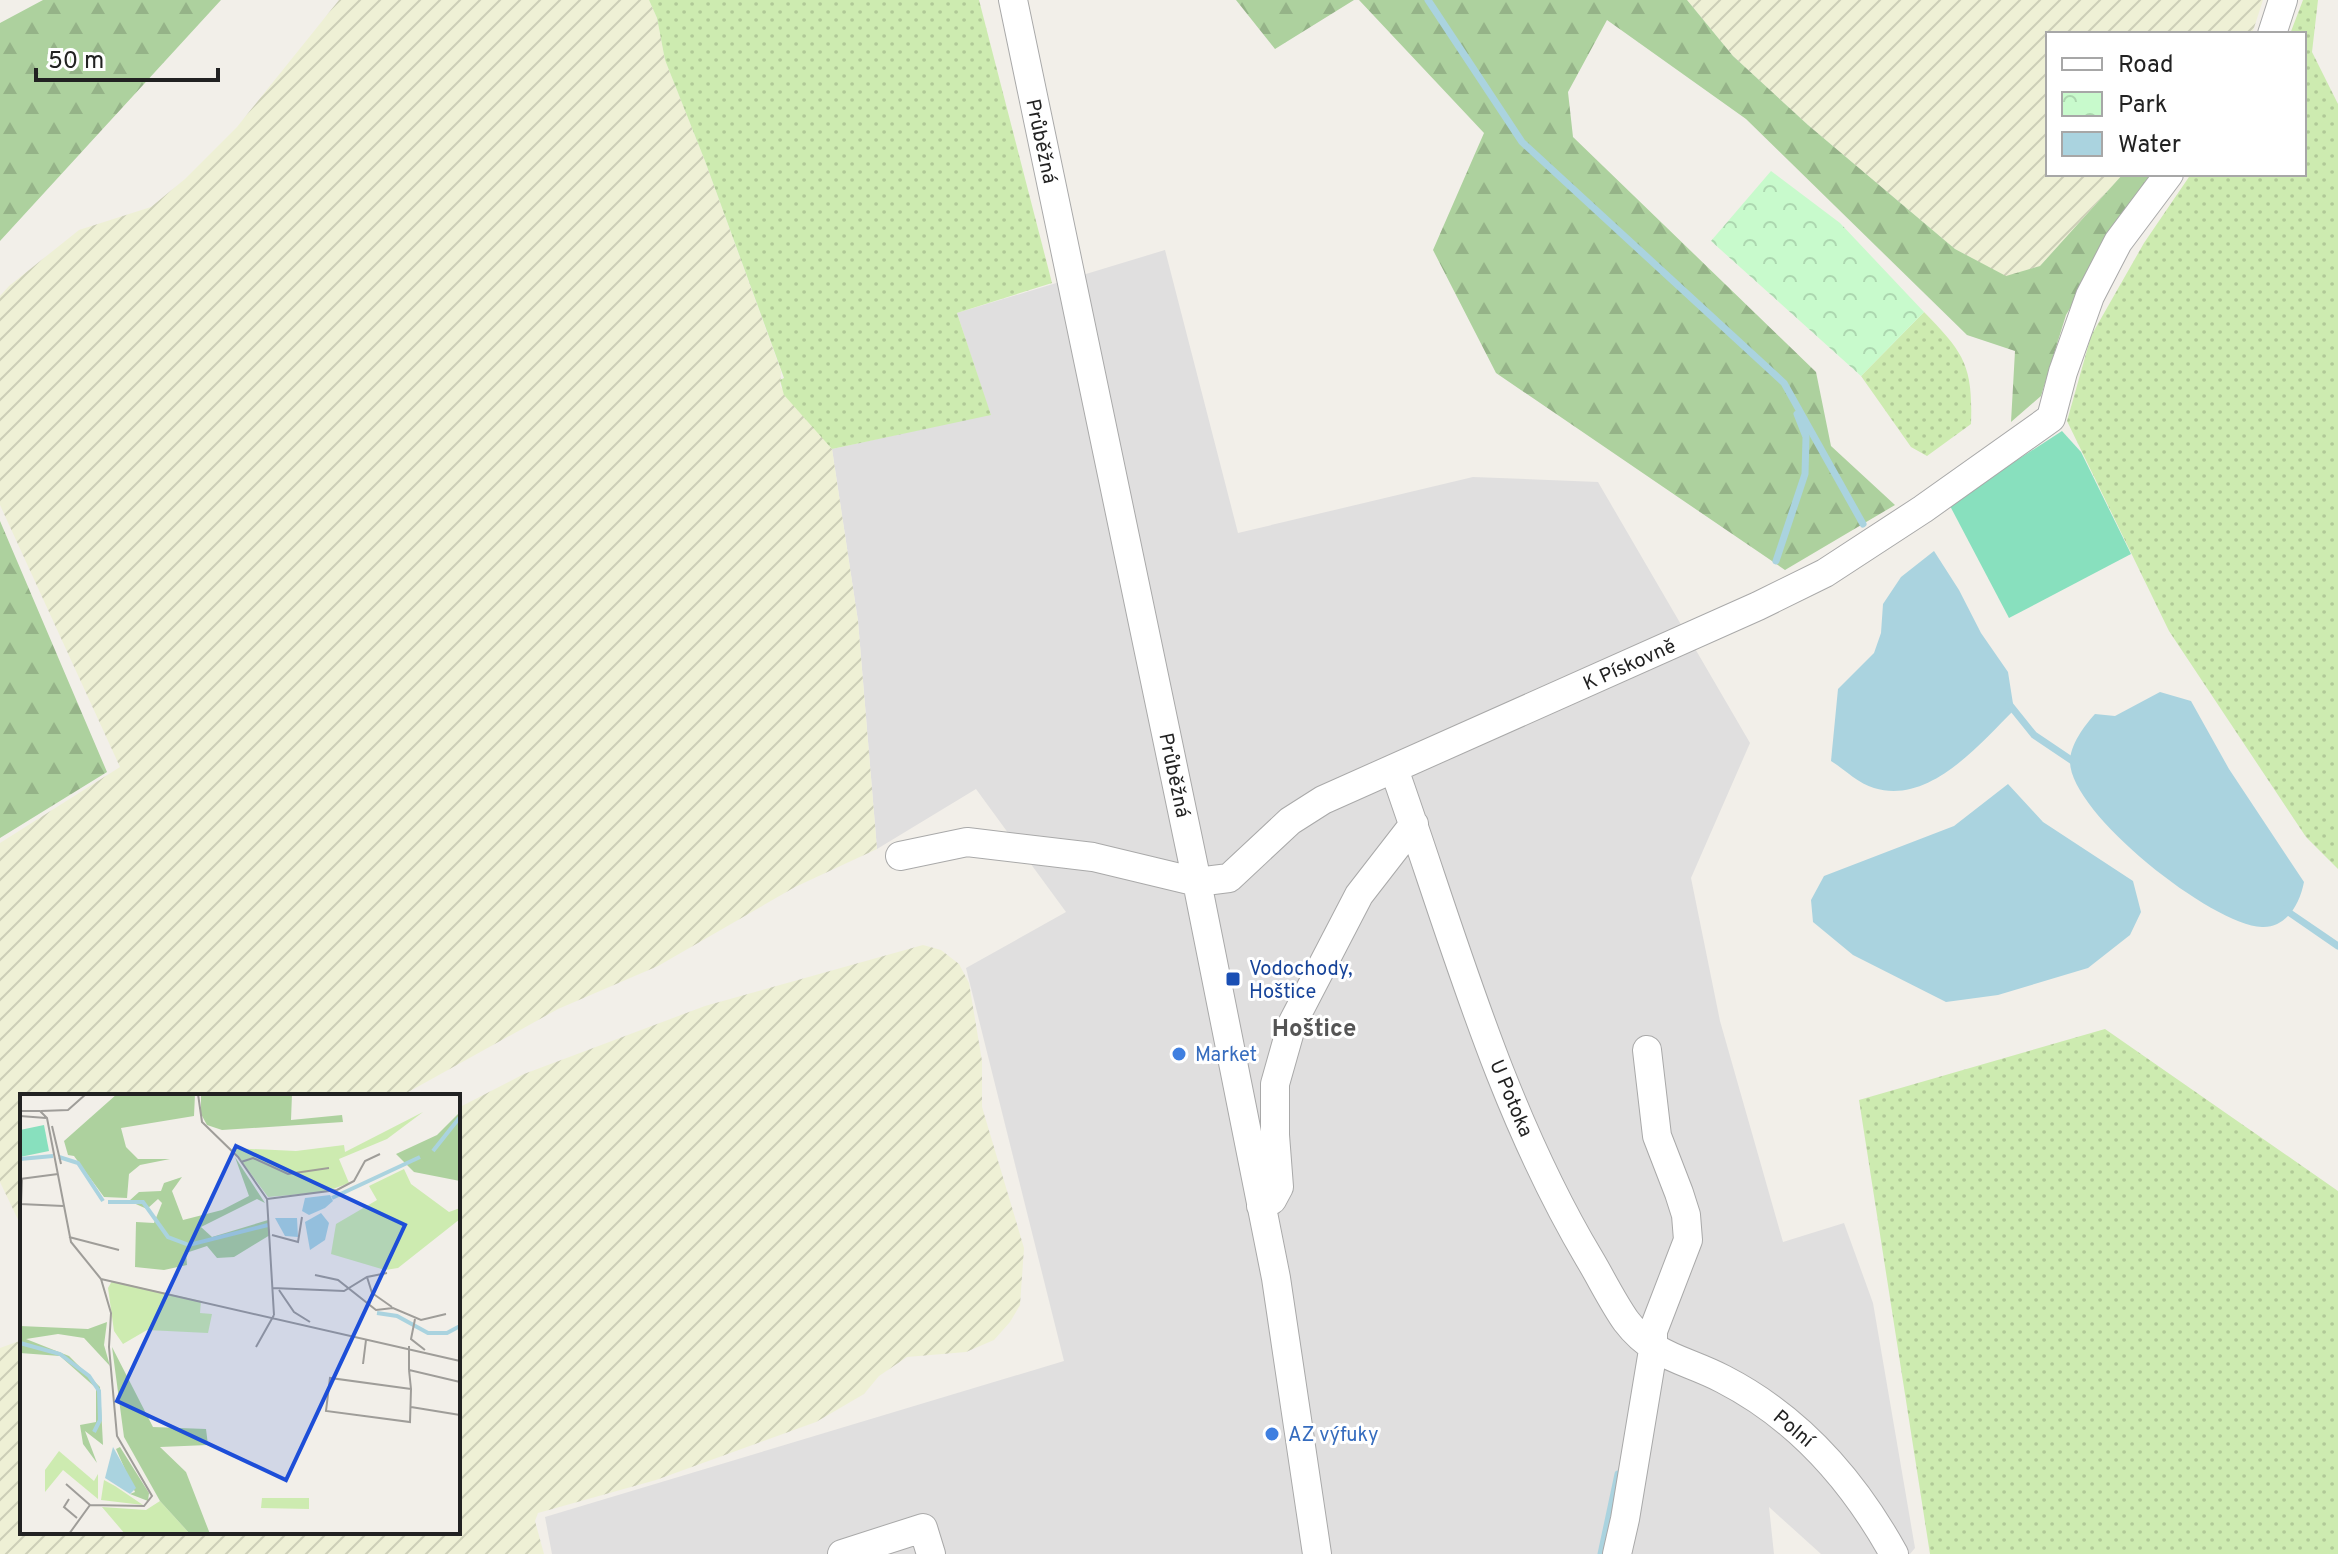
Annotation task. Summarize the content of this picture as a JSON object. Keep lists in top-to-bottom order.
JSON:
{
  "streets": {
    "street": [
      "Průběžná",
      "K Pískovně",
      "U Potoka",
      "Polní"
    ]
  },
  "crossings": [
    ["Průběžná", "K Pískovně"],
    ["K Pískovně", "U Potoka"],
    ["U Potoka", "Polní"]
  ],
  "districts": ["Hoštice"],
  "places": {
    "transit": ["Vodochody, Hoštice"],
    "other": ["Market", "AZ výfuky"]
  },
  "legend": ["Road", "Park", "Water"],
  "scale_bar": "50 m"
}
